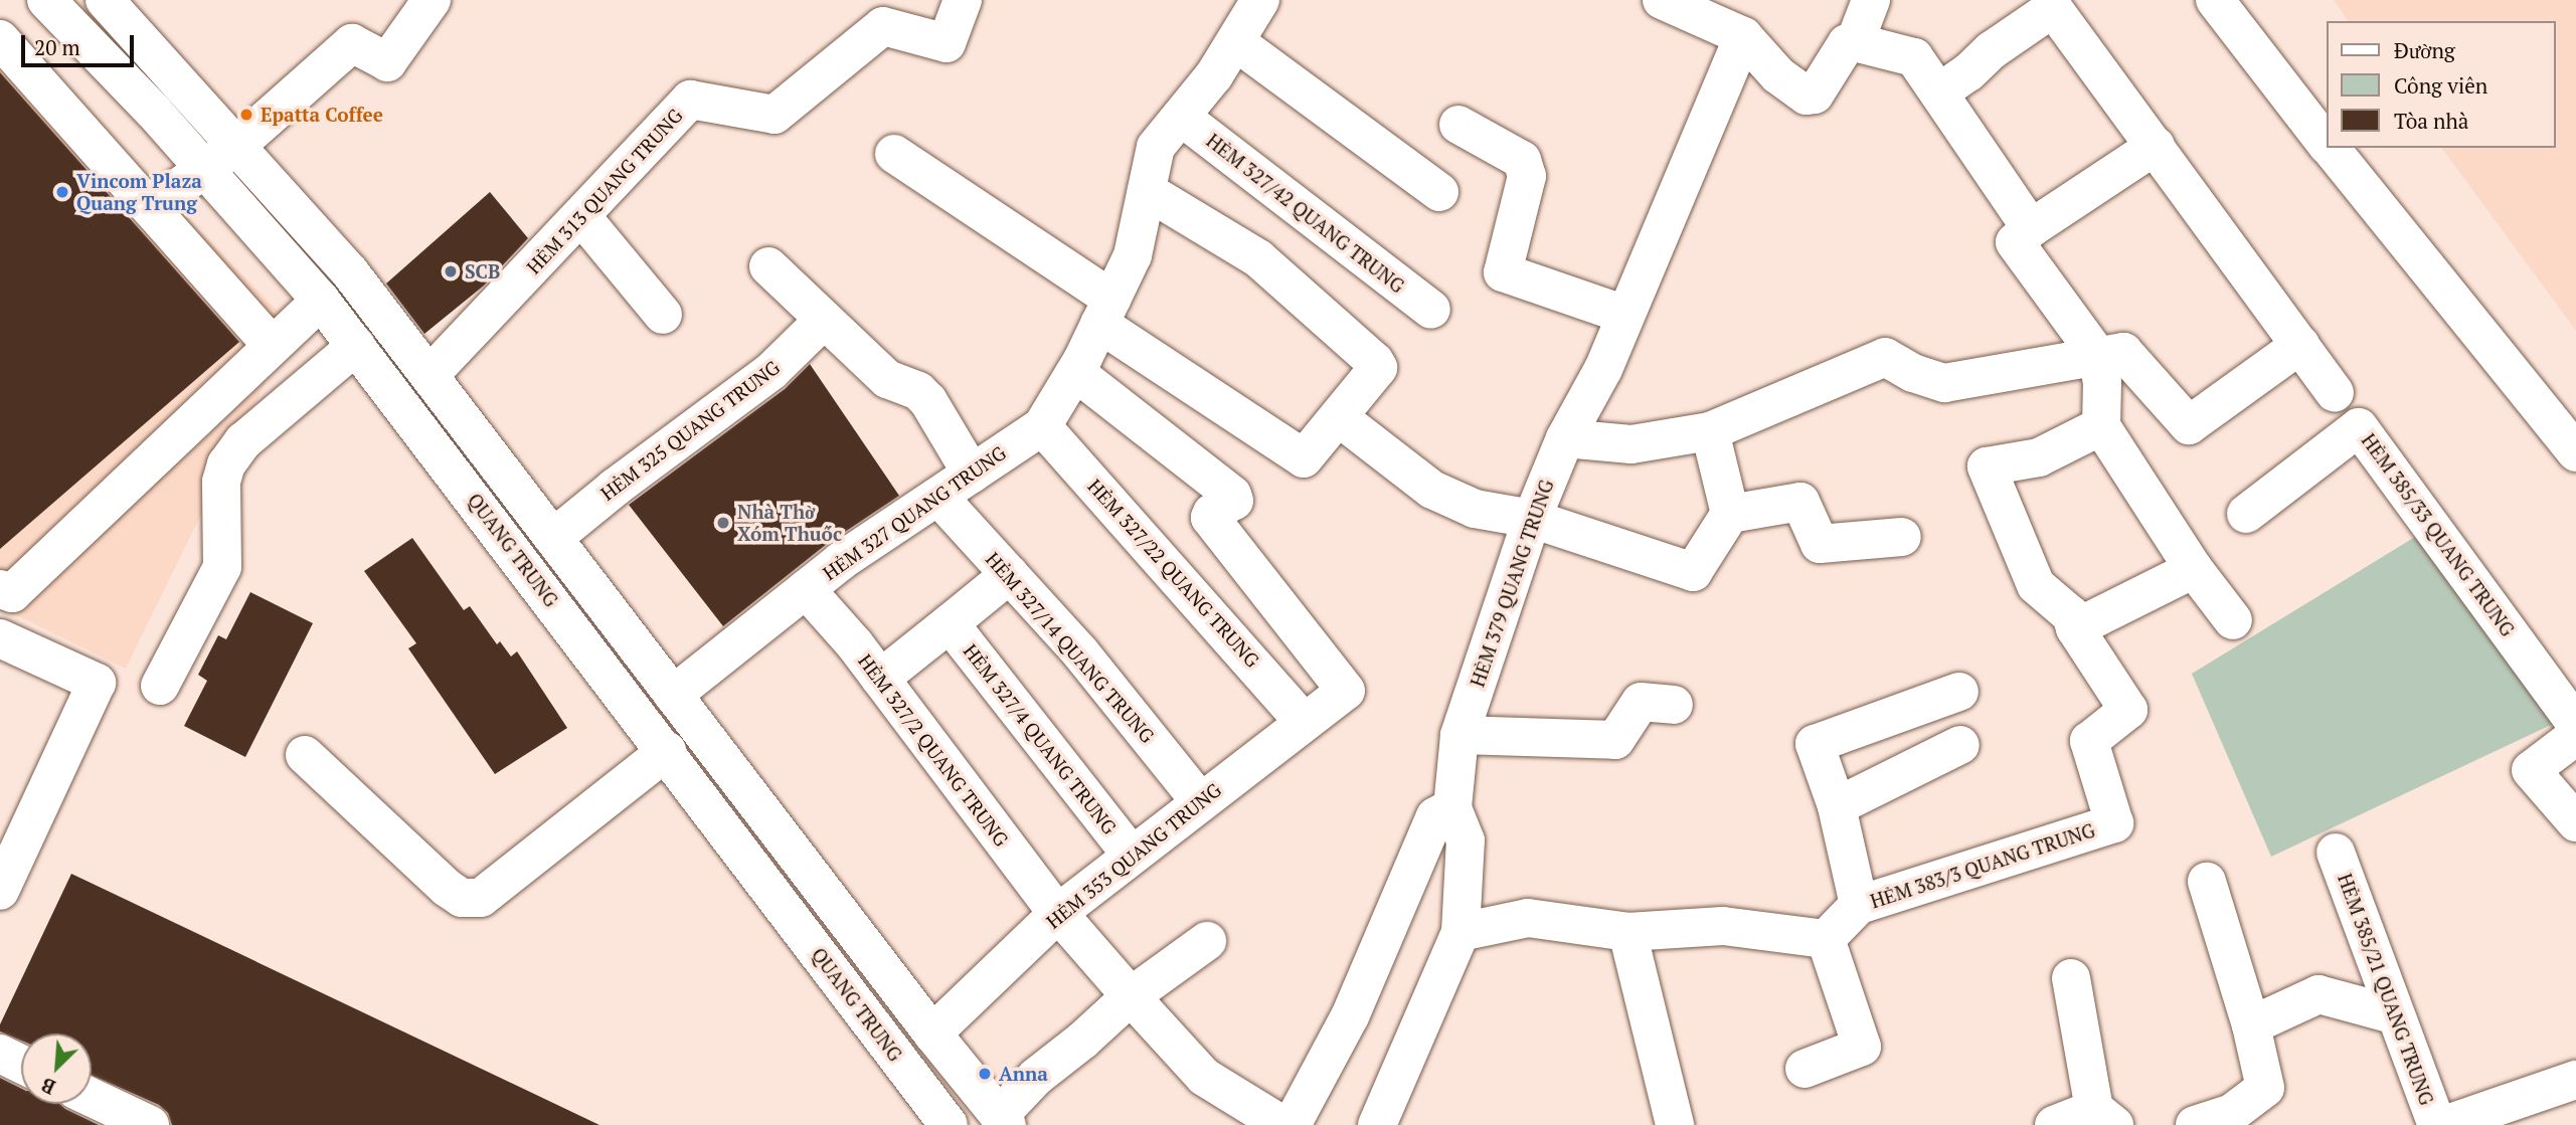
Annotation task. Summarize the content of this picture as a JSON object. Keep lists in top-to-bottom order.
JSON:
{
  "streets": {
    "street": [
      "HẺM 313 QUANG TRUNG",
      "HẺM 327/42 QUANG TRUNG",
      "HẺM 325 QUANG TRUNG",
      "HẺM 327 QUANG TRUNG",
      "HẺM 385/33 QUANG TRUNG",
      "QUANG TRUNG",
      "HẺM 327/22 QUANG TRUNG",
      "HẺM 379 QUANG TRUNG",
      "HẺM 327/14 QUANG TRUNG",
      "HẺM 327/4 QUANG TRUNG",
      "HẺM 327/2 QUANG TRUNG",
      "HẺM 353 QUANG TRUNG",
      "HẺM 383/3 QUANG TRUNG",
      "HẺM 385/21 QUANG TRUNG"
    ]
  },
  "crossings": [
    ["HẺM 313 QUANG TRUNG", "QUANG TRUNG"],
    ["HẺM 327/42 QUANG TRUNG", "HẺM 327 QUANG TRUNG"],
    ["HẺM 325 QUANG TRUNG", "QUANG TRUNG"],
    ["HẺM 327 QUANG TRUNG", "QUANG TRUNG"],
    ["HẺM 327 QUANG TRUNG", "HẺM 327/22 QUANG TRUNG"],
    ["HẺM 327 QUANG TRUNG", "HẺM 327/14 QUANG TRUNG"],
    ["HẺM 327 QUANG TRUNG", "HẺM 327/2 QUANG TRUNG"],
    ["HẺM 327 QUANG TRUNG", "HẺM 353 QUANG TRUNG"],
    ["QUANG TRUNG", "HẺM 353 QUANG TRUNG"],
    ["HẺM 327/22 QUANG TRUNG", "HẺM 353 QUANG TRUNG"],
    ["HẺM 327/14 QUANG TRUNG", "HẺM 353 QUANG TRUNG"],
    ["HẺM 327/4 QUANG TRUNG", "HẺM 353 QUANG TRUNG"],
    ["HẺM 327/2 QUANG TRUNG", "HẺM 353 QUANG TRUNG"]
  ],
  "places": [
    "Epatta Coffee",
    "Vincom Plaza Quang Trung",
    "SCB",
    "Nhà Thờ Xóm Thuốc",
    "Anna"
  ],
  "legend": ["Đường", "Công viên", "Tòa nhà"],
  "scale_bar": "20 m",
  "north": "bottom left"
}
